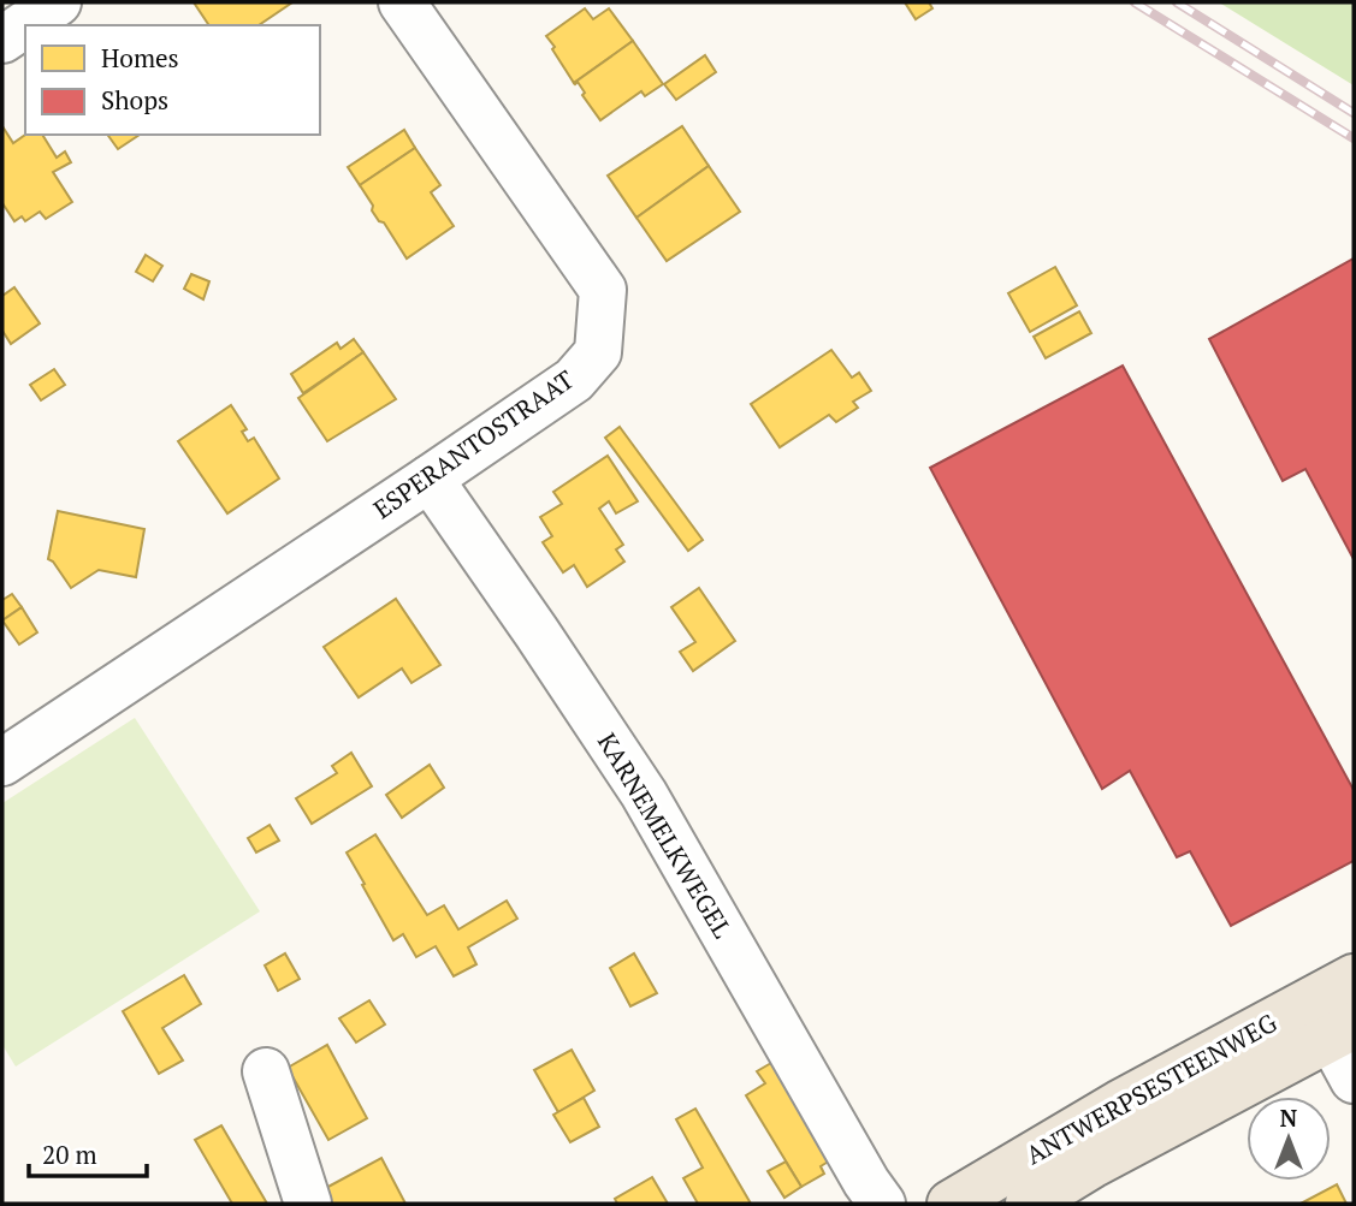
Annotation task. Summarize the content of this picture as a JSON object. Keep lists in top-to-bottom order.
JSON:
{
  "streets": {
    "main road": ["ANTWERPSESTEENWEG"],
    "street": ["ESPERANTOSTRAAT", "KARNEMELKWEGEL"]
  },
  "crossings": [
    ["ESPERANTOSTRAAT", "KARNEMELKWEGEL"]
  ],
  "legend": ["Homes", "Shops"],
  "scale_bar": "20 m",
  "north": "top"
}
